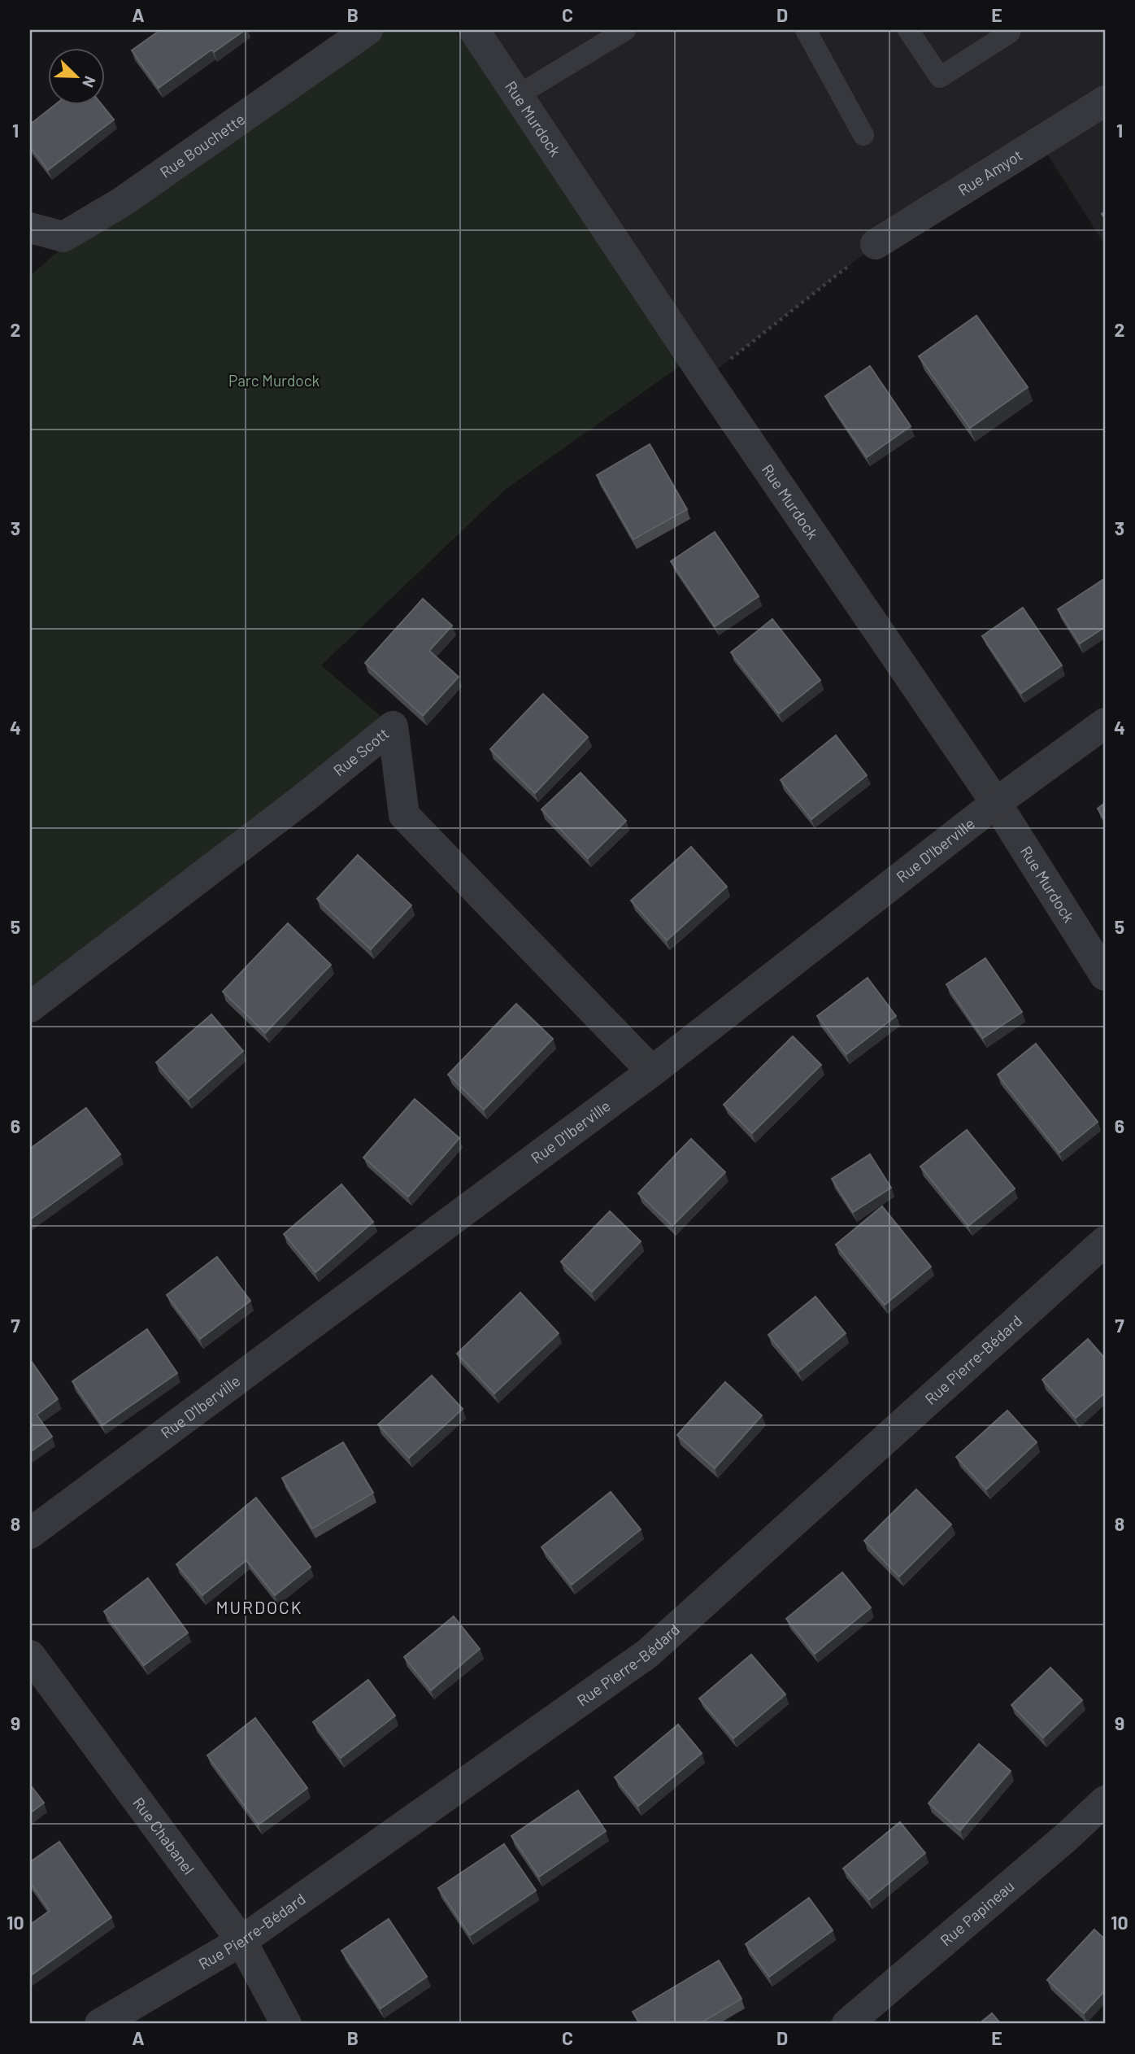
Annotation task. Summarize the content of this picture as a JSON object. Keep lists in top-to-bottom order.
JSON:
{
  "streets": {
    "street": [
      "Rue Murdock",
      "Rue Bouchette",
      "Rue Amyot",
      "Rue Scott",
      "Rue D'Iberville",
      "Rue Pierre-Bédard",
      "Rue Chabanel",
      "Rue Papineau"
    ]
  },
  "crossings": [
    ["Rue Murdock", "Rue D'Iberville"],
    ["Rue Scott", "Rue D'Iberville"],
    ["Rue Pierre-Bédard", "Rue Chabanel"]
  ],
  "districts": ["MURDOCK"],
  "parks": ["Parc Murdock"],
  "north": "bottom right",
  "grid": {
    "columns": [
      "A",
      "B",
      "C",
      "D",
      "E"
    ],
    "rows": [
      "1",
      "2",
      "3",
      "4",
      "5",
      "6",
      "7",
      "8",
      "9",
      "10"
    ]
  }
}
